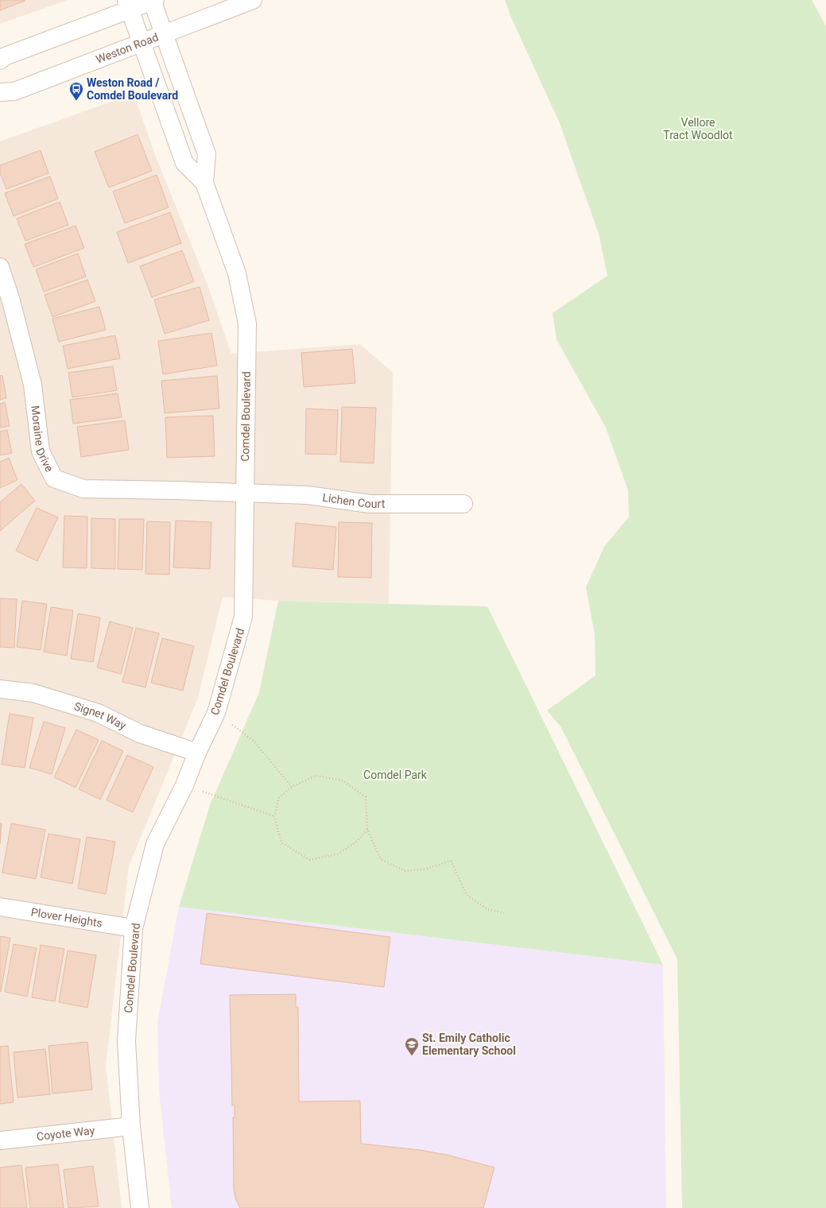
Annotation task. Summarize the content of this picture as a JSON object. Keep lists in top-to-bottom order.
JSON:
{
  "streets": {
    "street": [
      "Weston Road",
      "Comdel Boulevard",
      "Moraine Drive",
      "Lichen Court",
      "Signet Way",
      "Plover Heights",
      "Coyote Way"
    ]
  },
  "crossings": [
    ["Weston Road", "Comdel Boulevard"],
    ["Comdel Boulevard", "Moraine Drive"],
    ["Comdel Boulevard", "Lichen Court"],
    ["Comdel Boulevard", "Signet Way"],
    ["Comdel Boulevard", "Plover Heights"],
    ["Comdel Boulevard", "Coyote Way"],
    ["Moraine Drive", "Lichen Court"]
  ],
  "parks": ["Vellore Tract Woodlot", "Comdel Park"],
  "places": {
    "bus stop": ["Weston Road / Comdel Boulevard"],
    "school or university": ["St. Emily Catholic Elementary School"]
  }
}
